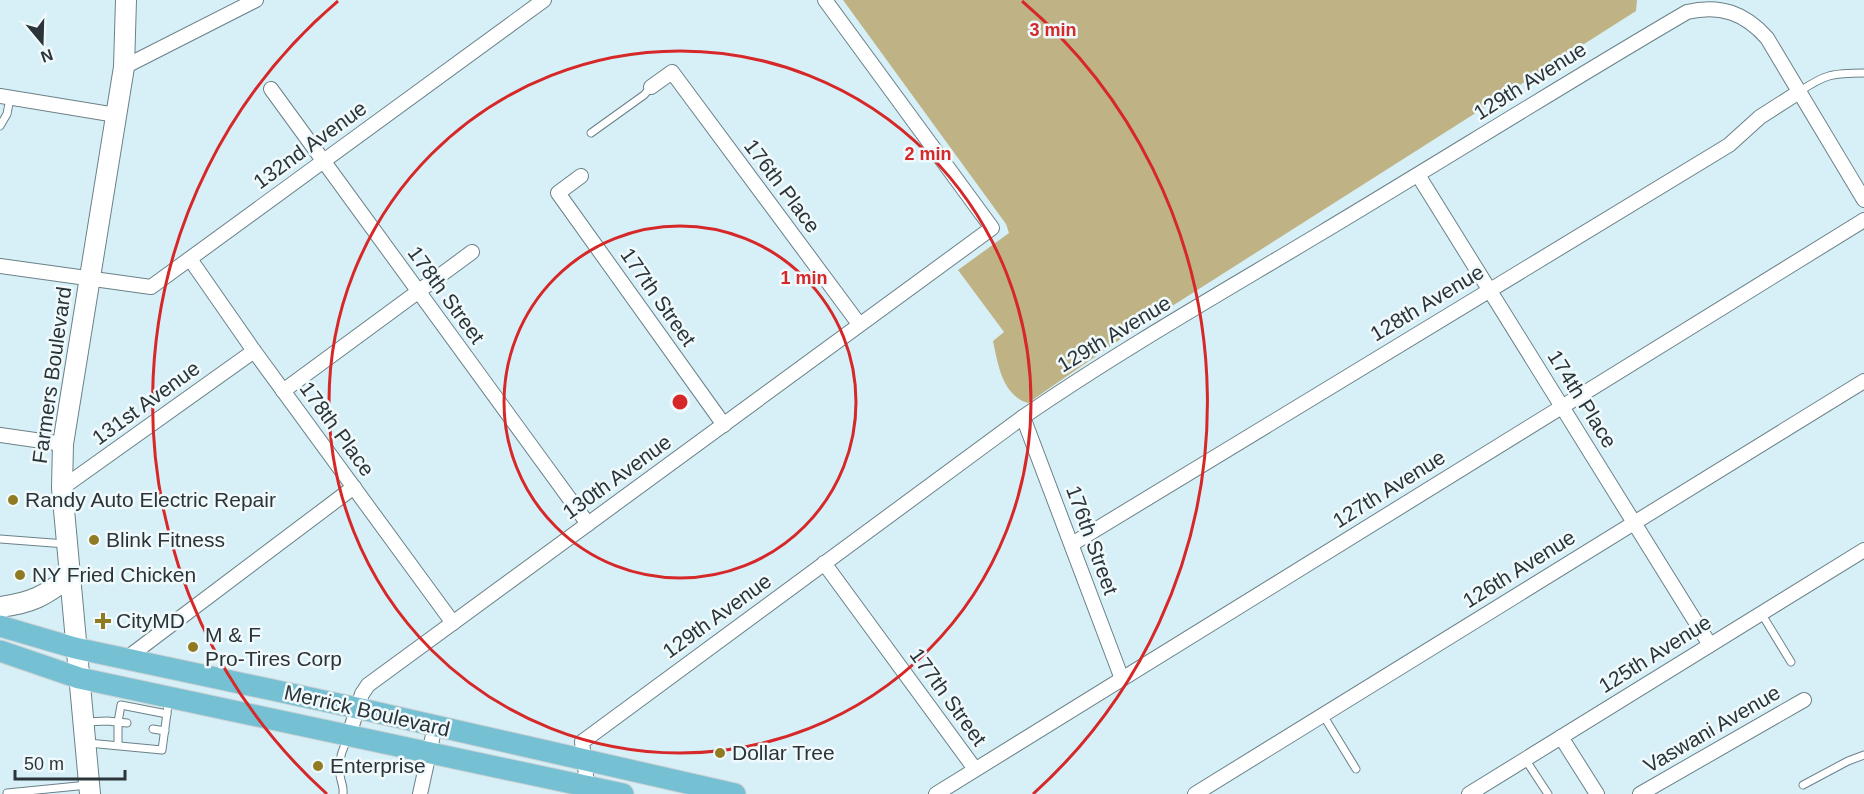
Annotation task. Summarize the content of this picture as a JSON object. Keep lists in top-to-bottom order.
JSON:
{
  "streets": {
    "main road": ["Farmers Boulevard", "Merrick Boulevard"],
    "street": [
      "129th Avenue",
      "132nd Avenue",
      "176th Place",
      "178th Street",
      "177th Street",
      "128th Avenue",
      "174th Place",
      "131st Avenue",
      "178th Place",
      "130th Avenue",
      "127th Avenue",
      "176th Street",
      "126th Avenue",
      "125th Avenue",
      "Vaswani Avenue"
    ]
  },
  "crossings": [
    ["129th Avenue", "177th Street"],
    ["129th Avenue", "128th Avenue"],
    ["129th Avenue", "174th Place"],
    ["129th Avenue", "176th Street"],
    ["129th Avenue", "Merrick Boulevard"],
    ["132nd Avenue", "178th Street"],
    ["132nd Avenue", "Farmers Boulevard"],
    ["132nd Avenue", "178th Place"],
    ["176th Place", "130th Avenue"],
    ["178th Street", "130th Avenue"],
    ["177th Street", "130th Avenue"],
    ["177th Street", "127th Avenue"],
    ["128th Avenue", "174th Place"],
    ["128th Avenue", "176th Street"],
    ["Farmers Boulevard", "131st Avenue"],
    ["Farmers Boulevard", "Merrick Boulevard"],
    ["174th Place", "127th Avenue"],
    ["174th Place", "126th Avenue"],
    ["174th Place", "125th Avenue"],
    ["131st Avenue", "178th Place"],
    ["178th Place", "130th Avenue"],
    ["130th Avenue", "Merrick Boulevard"],
    ["127th Avenue", "176th Street"]
  ],
  "places": {
    "other": [
      "Randy Auto Electric Repair",
      "Blink Fitness",
      "NY Fried Chicken",
      "M & F Pro-Tires Corp",
      "Dollar Tree",
      "Enterprise"
    ],
    "health": ["CityMD"]
  },
  "scale_bar": "50 m",
  "north": "bottom",
  "rings": ["3 min", "2 min", "1 min"]
}
